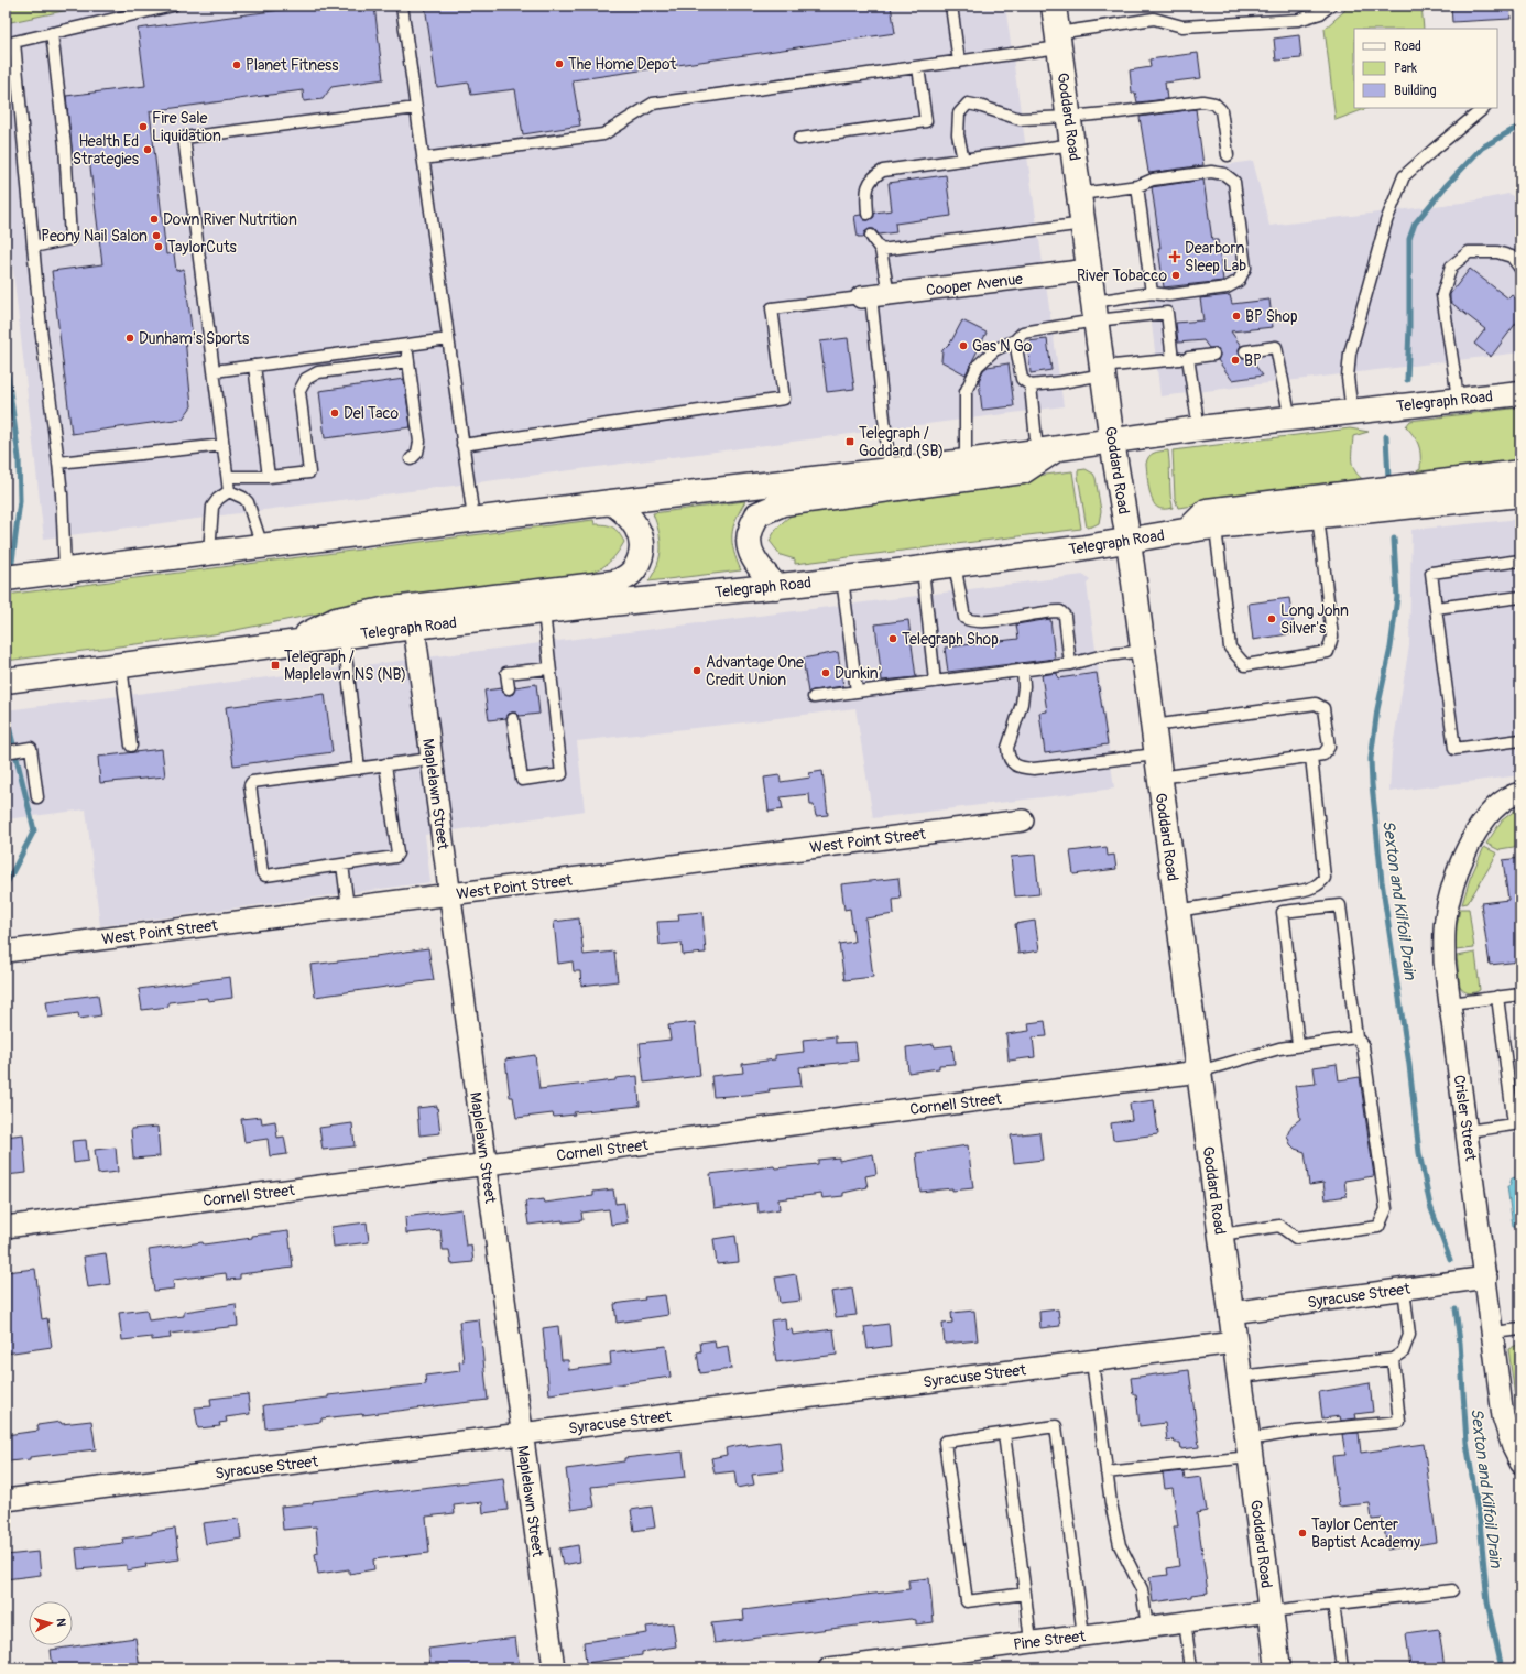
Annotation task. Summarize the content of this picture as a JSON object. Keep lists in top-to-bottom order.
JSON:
{
  "streets": {
    "main road": ["Goddard Road", "Telegraph Road"],
    "street": [
      "Cooper Avenue",
      "Maplelawn Street",
      "West Point Street",
      "Cornell Street",
      "Crisler Street",
      "Syracuse Street",
      "Pine Street"
    ]
  },
  "crossings": [
    ["Goddard Road", "Cooper Avenue"],
    ["Goddard Road", "Telegraph Road"],
    ["Goddard Road", "Cornell Street"],
    ["Goddard Road", "Syracuse Street"],
    ["Goddard Road", "Pine Street"],
    ["Telegraph Road", "Maplelawn Street"],
    ["Maplelawn Street", "West Point Street"],
    ["Maplelawn Street", "Cornell Street"],
    ["Maplelawn Street", "Syracuse Street"],
    ["Crisler Street", "Syracuse Street"]
  ],
  "water": ["Sexton and Kilfoil Drain"],
  "places": {
    "other": [
      "The Home Depot",
      "Planet Fitness",
      "Fire Sale Liquidation",
      "Health Ed Strategies",
      "Down River Nutrition",
      "Peony Nail Salon",
      "TaylorCuts",
      "River Tobacco",
      "BP Shop",
      "Dunham's Sports",
      "Gas N Go",
      "BP",
      "Del Taco",
      "Long John Silver's",
      "Telegraph Shop",
      "Advantage One Credit Union",
      "Dunkin'",
      "Taylor Center Baptist Academy"
    ],
    "health": ["Dearborn Sleep Lab"],
    "transit": ["Telegraph / Goddard (SB)", "Telegraph / Maplelawn NS (NB)"]
  },
  "legend": ["Road", "Park", "Building"],
  "north": "right"
}
